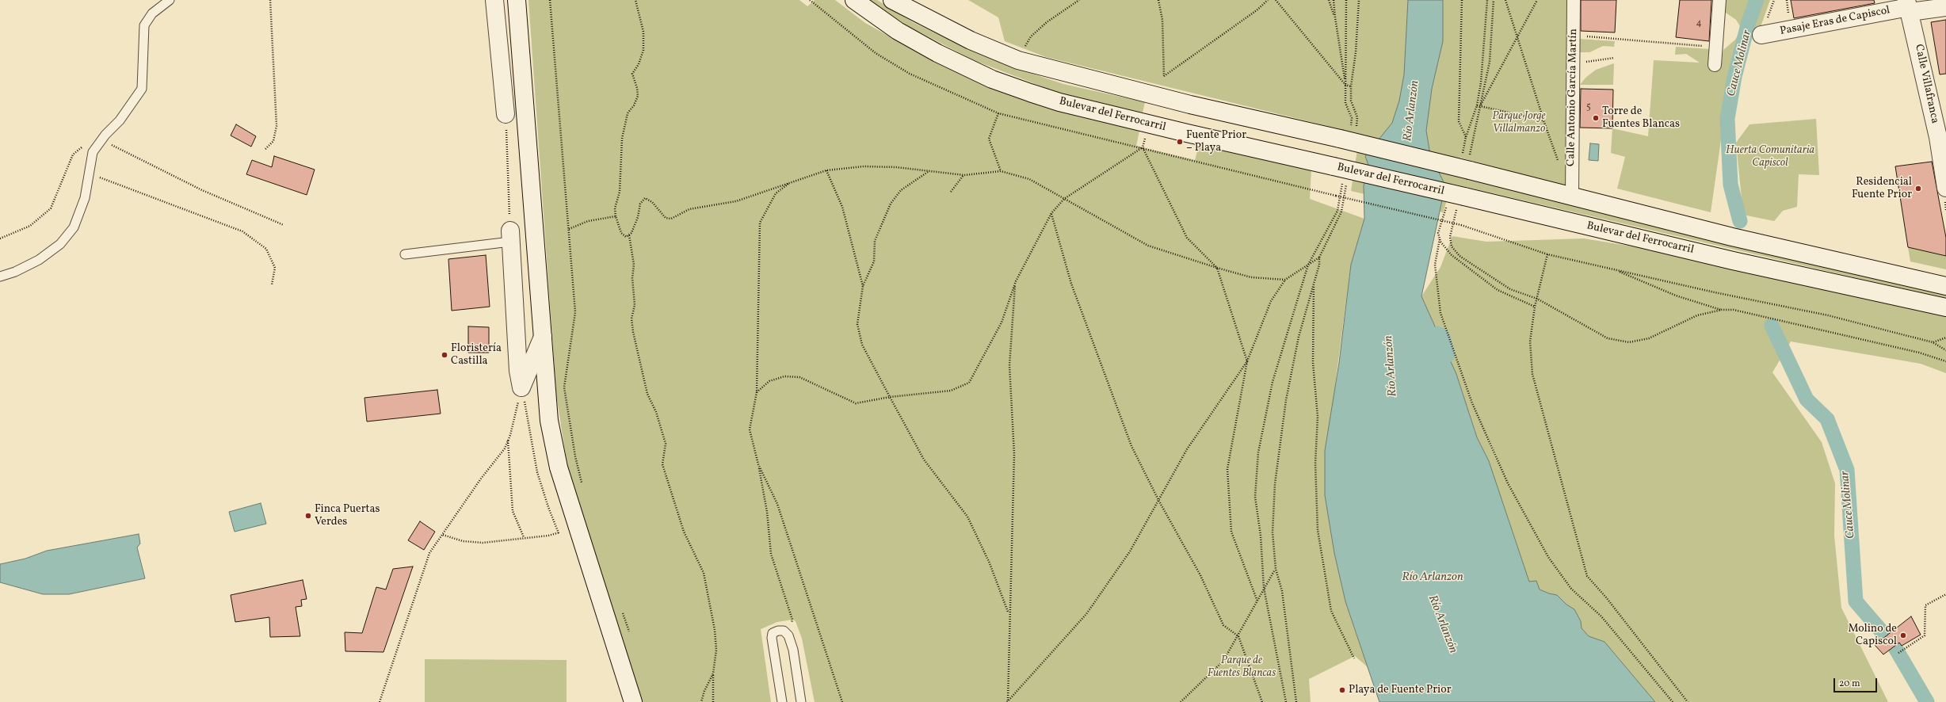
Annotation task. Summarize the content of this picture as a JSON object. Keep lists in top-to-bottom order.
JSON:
{
  "streets": {
    "main road": ["Pasaje Eras de Capiscol", "Calle Villafranca", "Bulevar del Ferrocarril"],
    "street": ["Calle Antonio García Martín"]
  },
  "crossings": [
    ["Pasaje Eras de Capiscol", "Calle Villafranca"]
  ],
  "water": ["Cauce Molinar", "Río Arlanzón", "Río Arlanzon"],
  "parks": ["Parque Jorge Villalmanzo", "Huerta Comunitaria Capiscol", "Parque de Fuentes Blancas"],
  "places": [
    "Torre de Fuentes Blancas",
    "Fuente Prior – Playa",
    "Residencial Fuente Prior",
    "Floristería Castilla",
    "Finca Puertas Verdes",
    "Molino de Capiscol",
    "Playa de Fuente Prior"
  ],
  "house_numbers": ["4", "5"],
  "scale_bar": "20 m"
}
